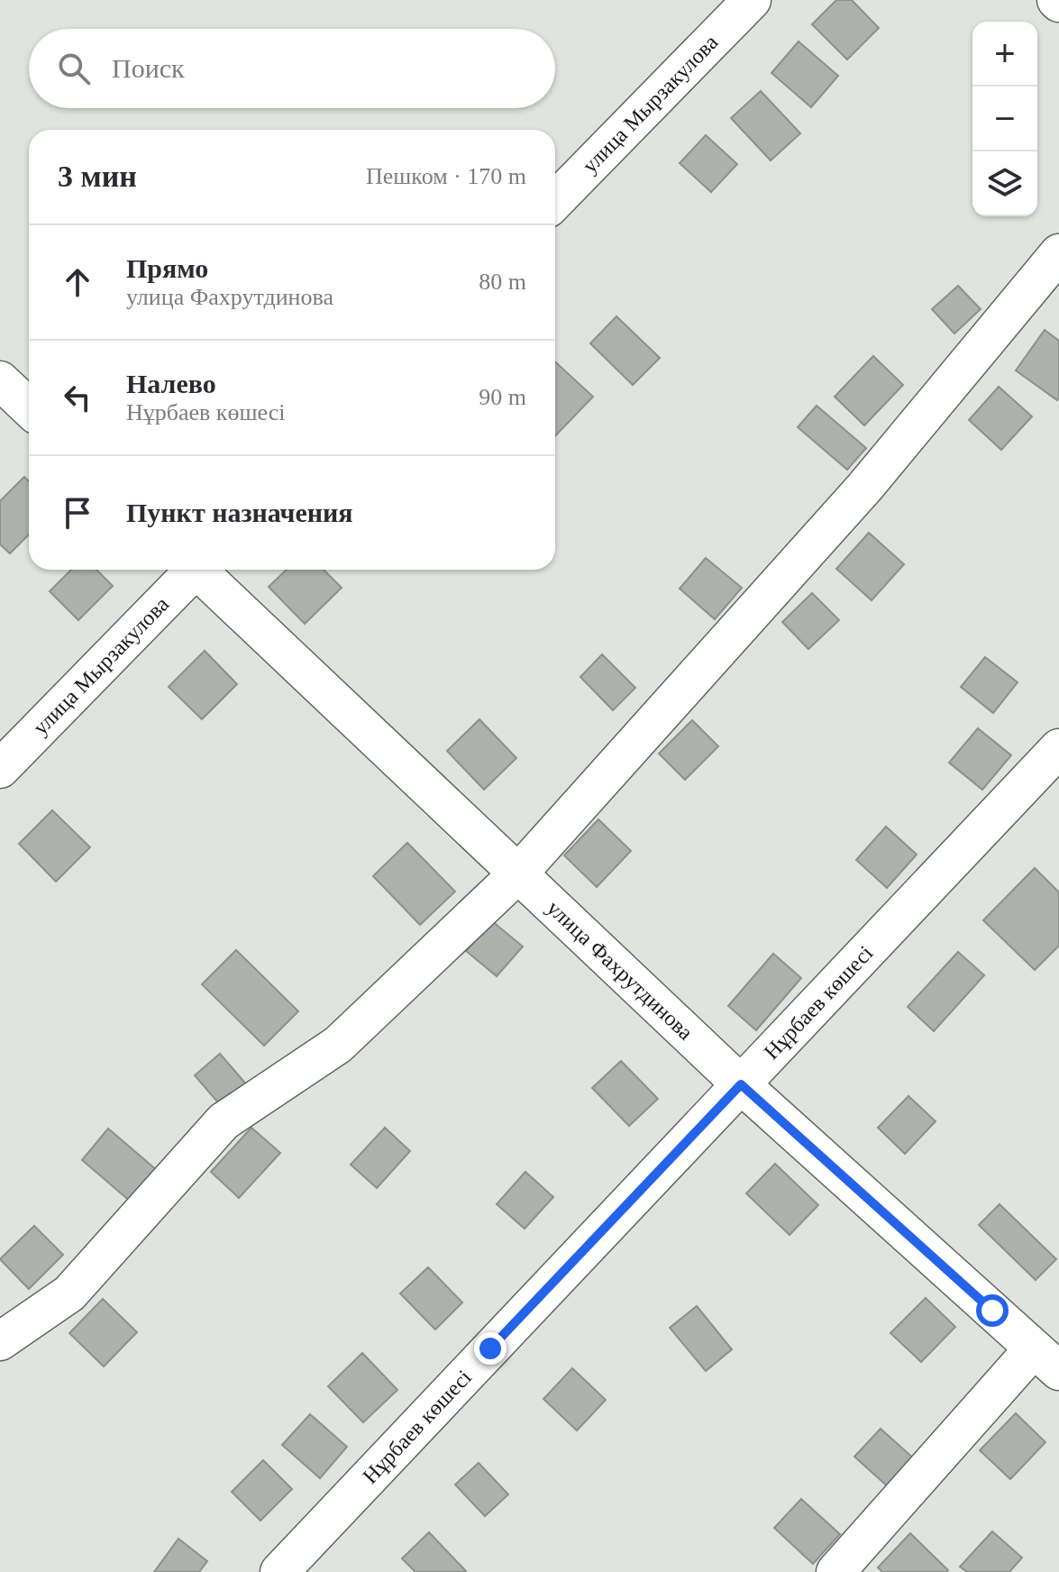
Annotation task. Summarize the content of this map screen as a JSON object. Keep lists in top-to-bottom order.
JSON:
{
  "streets": {
    "street": ["улица Мырзакулова", "улица Фахрутдинова", "Нұрбаев көшесі"]
  },
  "crossings": [
    ["улица Фахрутдинова", "Нұрбаев көшесі"]
  ],
  "page": {
    "map_buttons": ["+", "−"],
    "search": "Поиск",
    "heading": ["3 мин", "Пешком · 170 m"],
    "list": [
      ["Прямо", "улица Фахрутдинова", "80 m"],
      ["Налево", "Нұрбаев көшесі", "90 m"],
      "Пункт назначения"
    ]
  }
}
